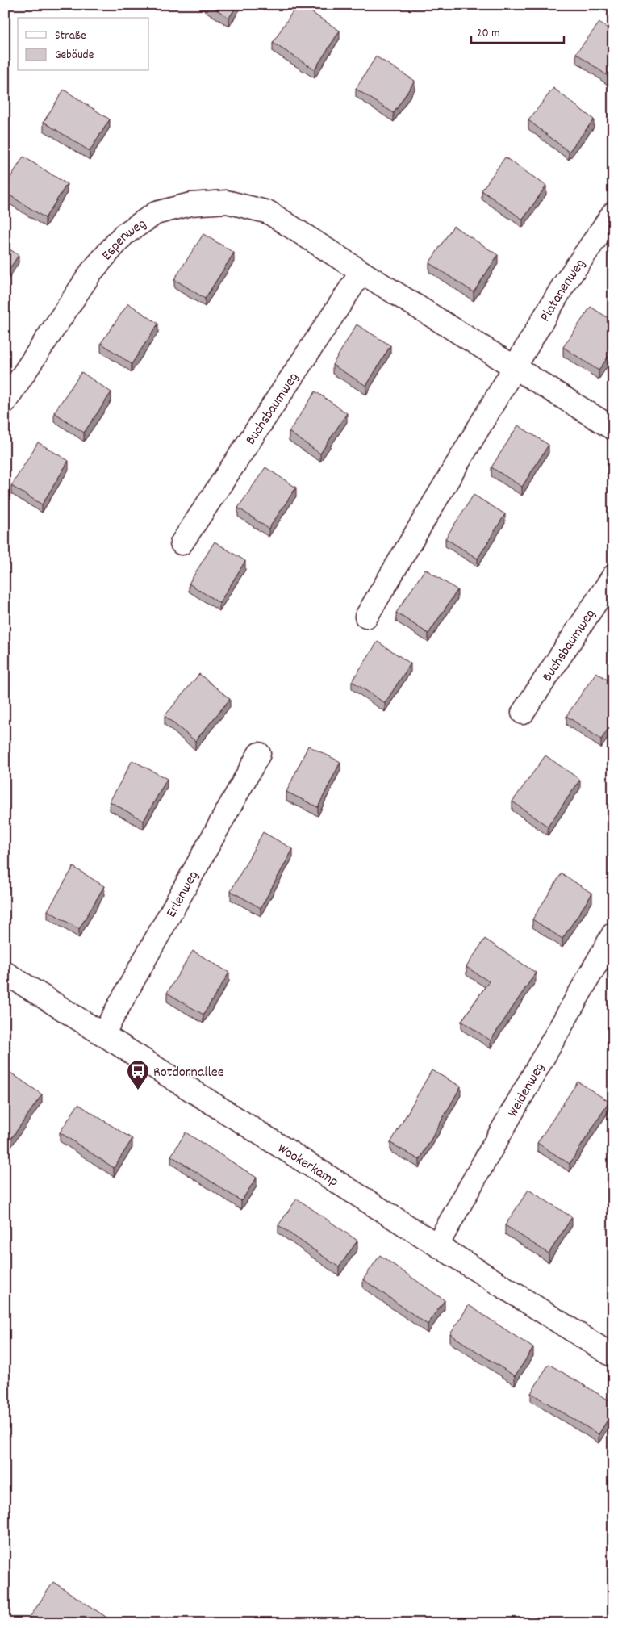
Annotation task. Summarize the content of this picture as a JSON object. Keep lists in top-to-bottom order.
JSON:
{
  "streets": {
    "street": [
      "Espenweg",
      "Platanenweg",
      "Buchsbaumweg",
      "Erlenweg",
      "Weidenweg",
      "Wookerkamp"
    ]
  },
  "crossings": [
    ["Espenweg", "Buchsbaumweg"],
    ["Erlenweg", "Wookerkamp"],
    ["Weidenweg", "Wookerkamp"]
  ],
  "places": {
    "bus stop": ["Rotdornallee"]
  },
  "legend": ["Straße", "Gebäude"],
  "scale_bar": "20 m"
}
